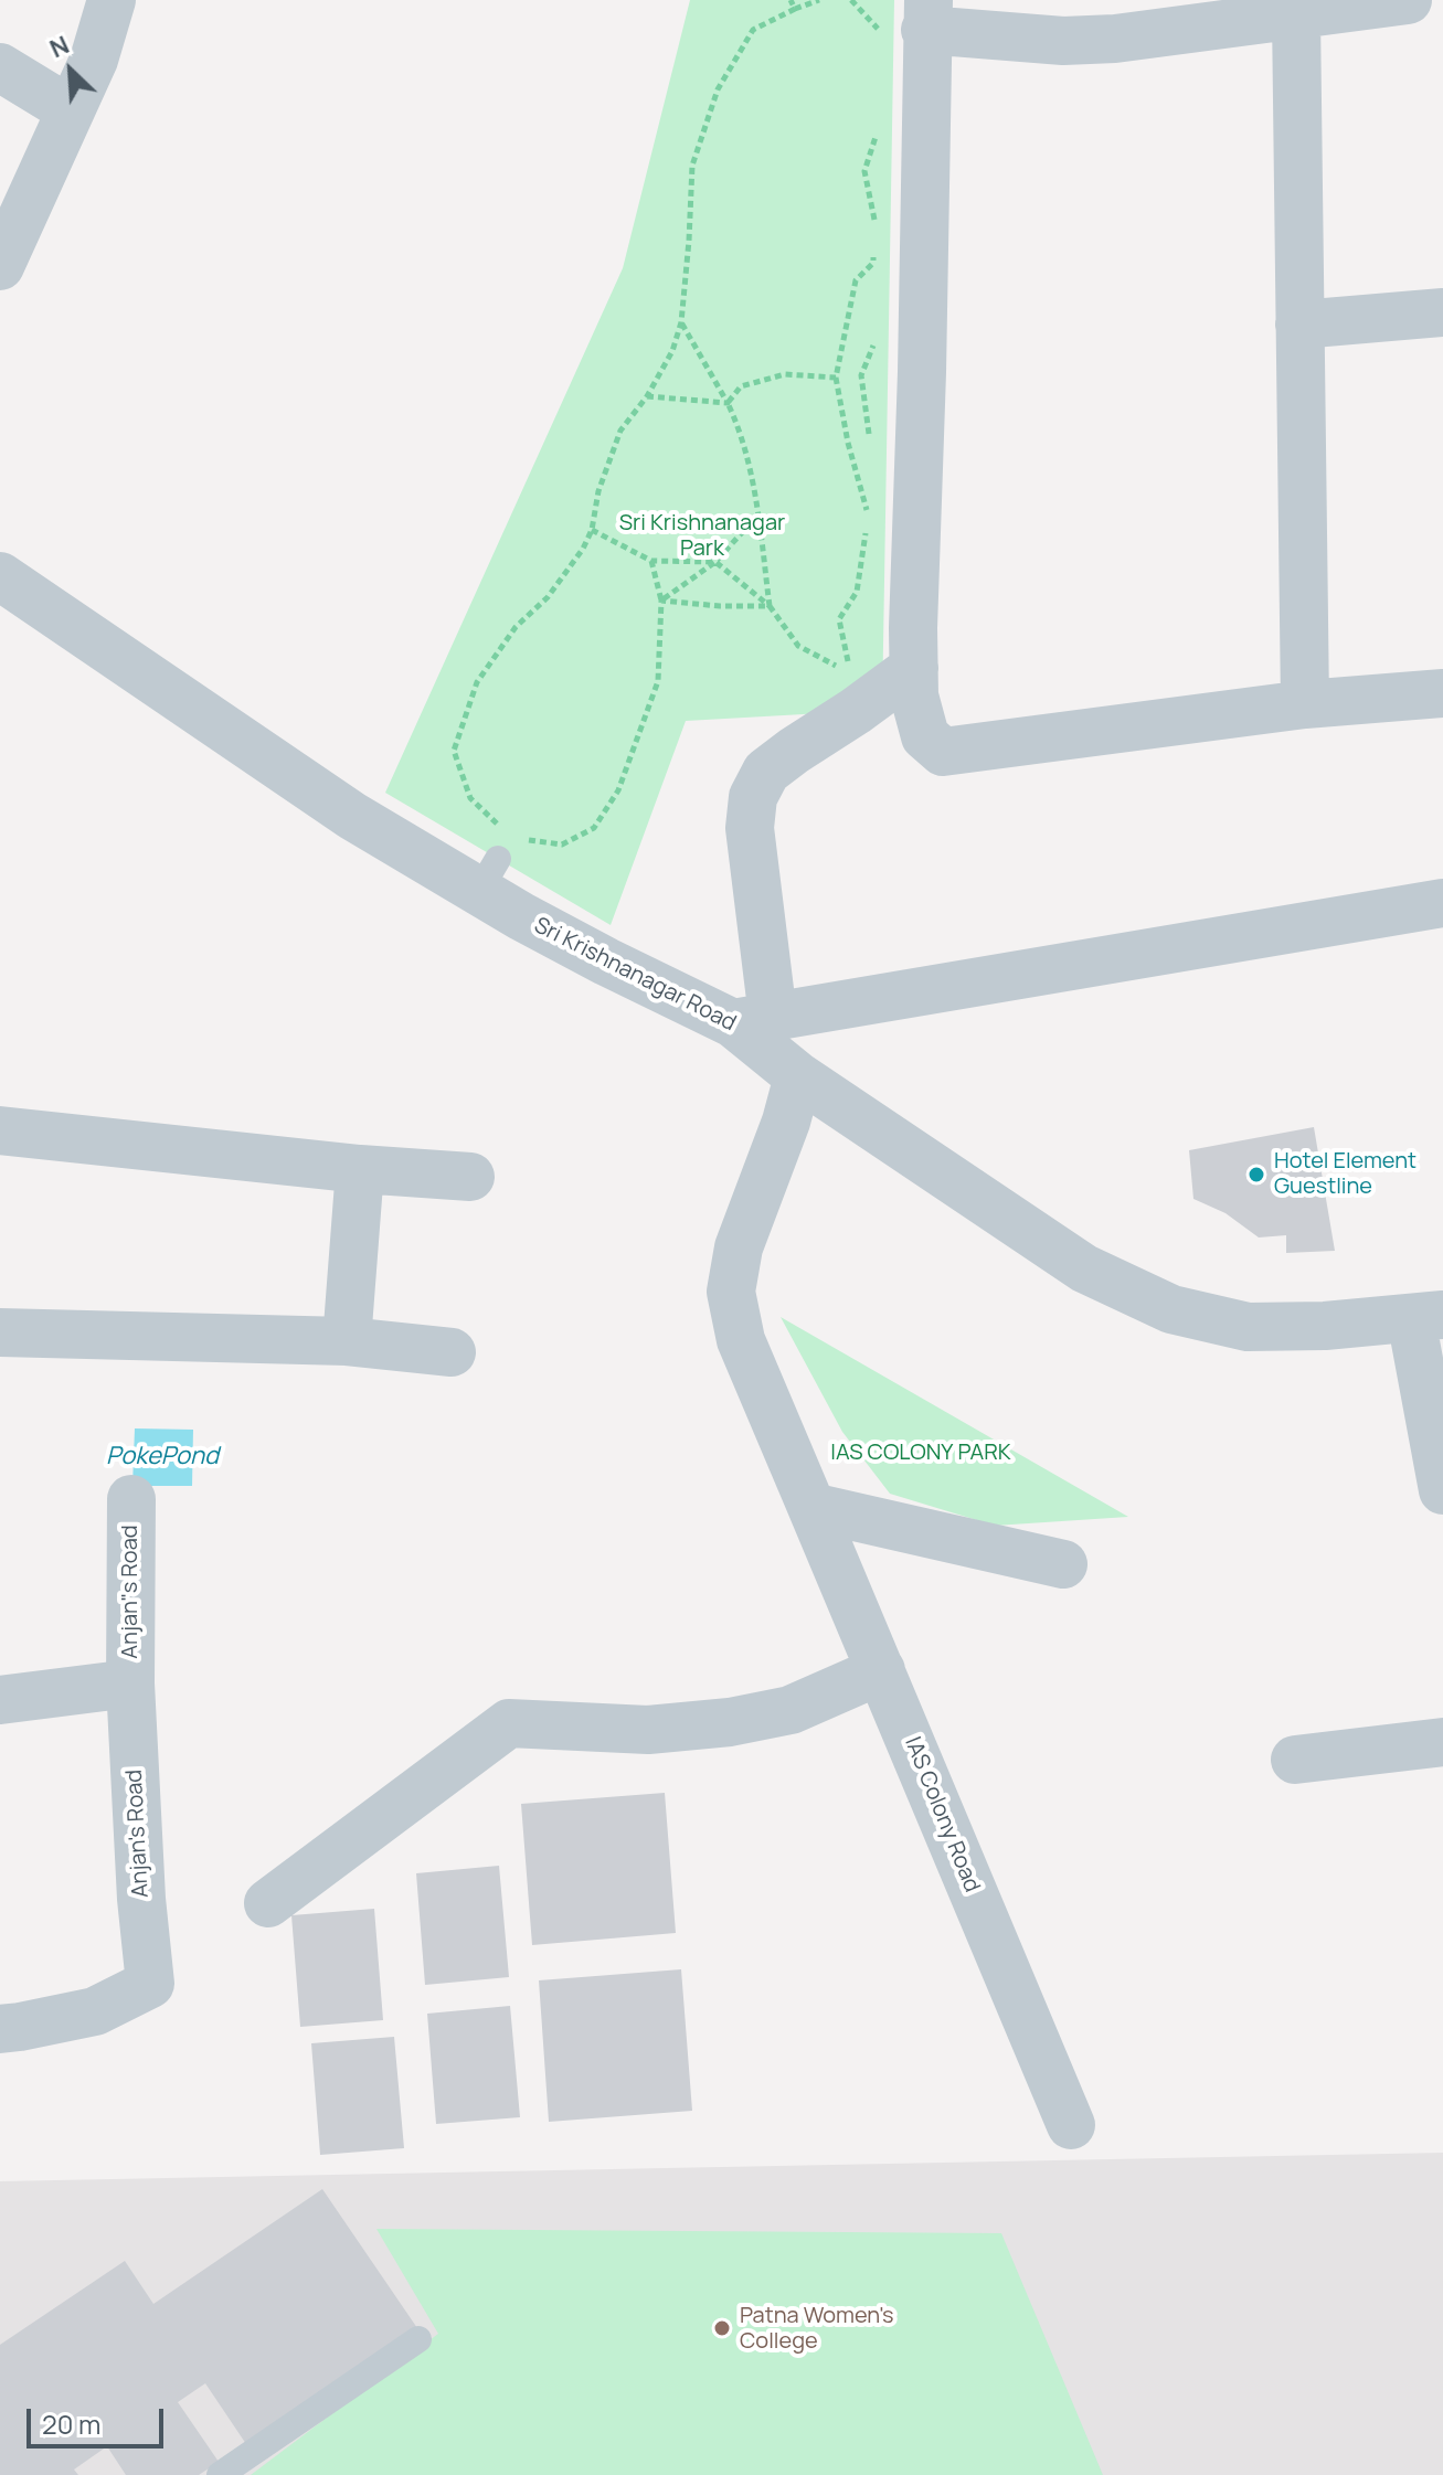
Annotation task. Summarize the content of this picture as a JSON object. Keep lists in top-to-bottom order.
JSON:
{
  "streets": {
    "street": [
      "Sri Krishnanagar Road",
      "Anjan\"s Road",
      "IAS Colony Road",
      "Anjan's Road"
    ]
  },
  "crossings": [
    ["Sri Krishnanagar Road", "IAS Colony Road"],
    ["Anjan\"s Road", "Anjan's Road"]
  ],
  "water": ["PokePond"],
  "parks": ["Sri Krishnanagar Park", "IAS COLONY PARK"],
  "places": ["Hotel Element Guestline", "Patna Women's College"],
  "scale_bar": "20 m",
  "north": "top left"
}
